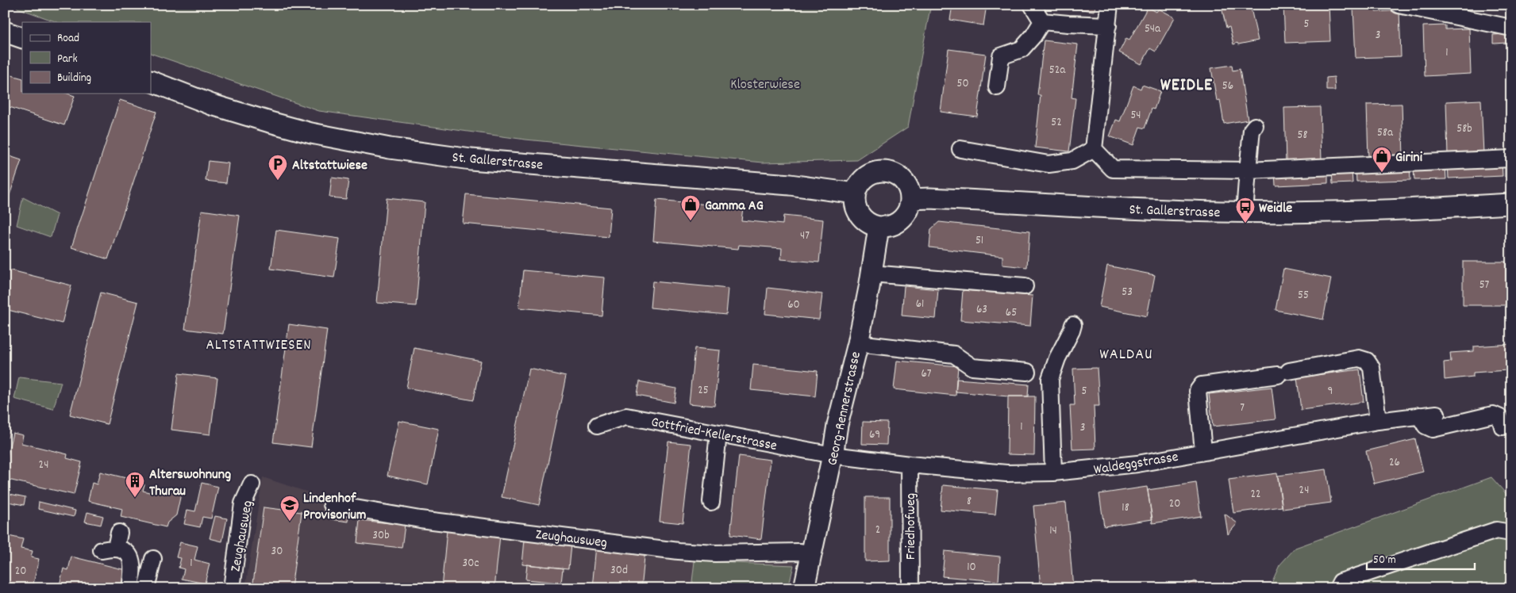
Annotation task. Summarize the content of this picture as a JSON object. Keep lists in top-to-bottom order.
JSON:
{
  "streets": {
    "main road": ["St. Gallerstrasse", "Georg-Rennerstrasse"],
    "street": [
      "Gottfried-Kellerstrasse",
      "Waldeggstrasse",
      "Friedhofweg",
      "Zeughausweg"
    ]
  },
  "crossings": [
    ["St. Gallerstrasse", "Georg-Rennerstrasse"],
    ["Georg-Rennerstrasse", "Gottfried-Kellerstrasse"],
    ["Georg-Rennerstrasse", "Waldeggstrasse"],
    ["Georg-Rennerstrasse", "Zeughausweg"],
    ["Gottfried-Kellerstrasse", "Waldeggstrasse"],
    ["Waldeggstrasse", "Friedhofweg"]
  ],
  "districts": ["WEIDLE", "ALTSTATTWIESEN", "WALDAU"],
  "parks": ["Klosterwiese"],
  "places": {
    "shop": ["Girini", "Gamma AG"],
    "parking": ["Altstattwiese"],
    "bus stop": ["Weidle"],
    "building": ["Alterswohnung Thurau"],
    "school or university": ["Lindenhof Provisorium"]
  },
  "house_numbers": [
    "5",
    "54a",
    "3",
    "1",
    "52a",
    "50",
    "56",
    "54",
    "52",
    "58b",
    "58a",
    "58",
    "47",
    "51",
    "57",
    "53",
    "55",
    "61",
    "60",
    "63",
    "65",
    "67",
    "25",
    "5",
    "9",
    "7",
    "1",
    "3",
    "69",
    "26",
    "24",
    "24",
    "22",
    "8",
    "20",
    "18",
    "2",
    "14",
    "30b",
    "30",
    "1",
    "30c",
    "10",
    "30d",
    "20"
  ],
  "legend": ["Road", "Park", "Building"],
  "scale_bar": "50 m"
}
